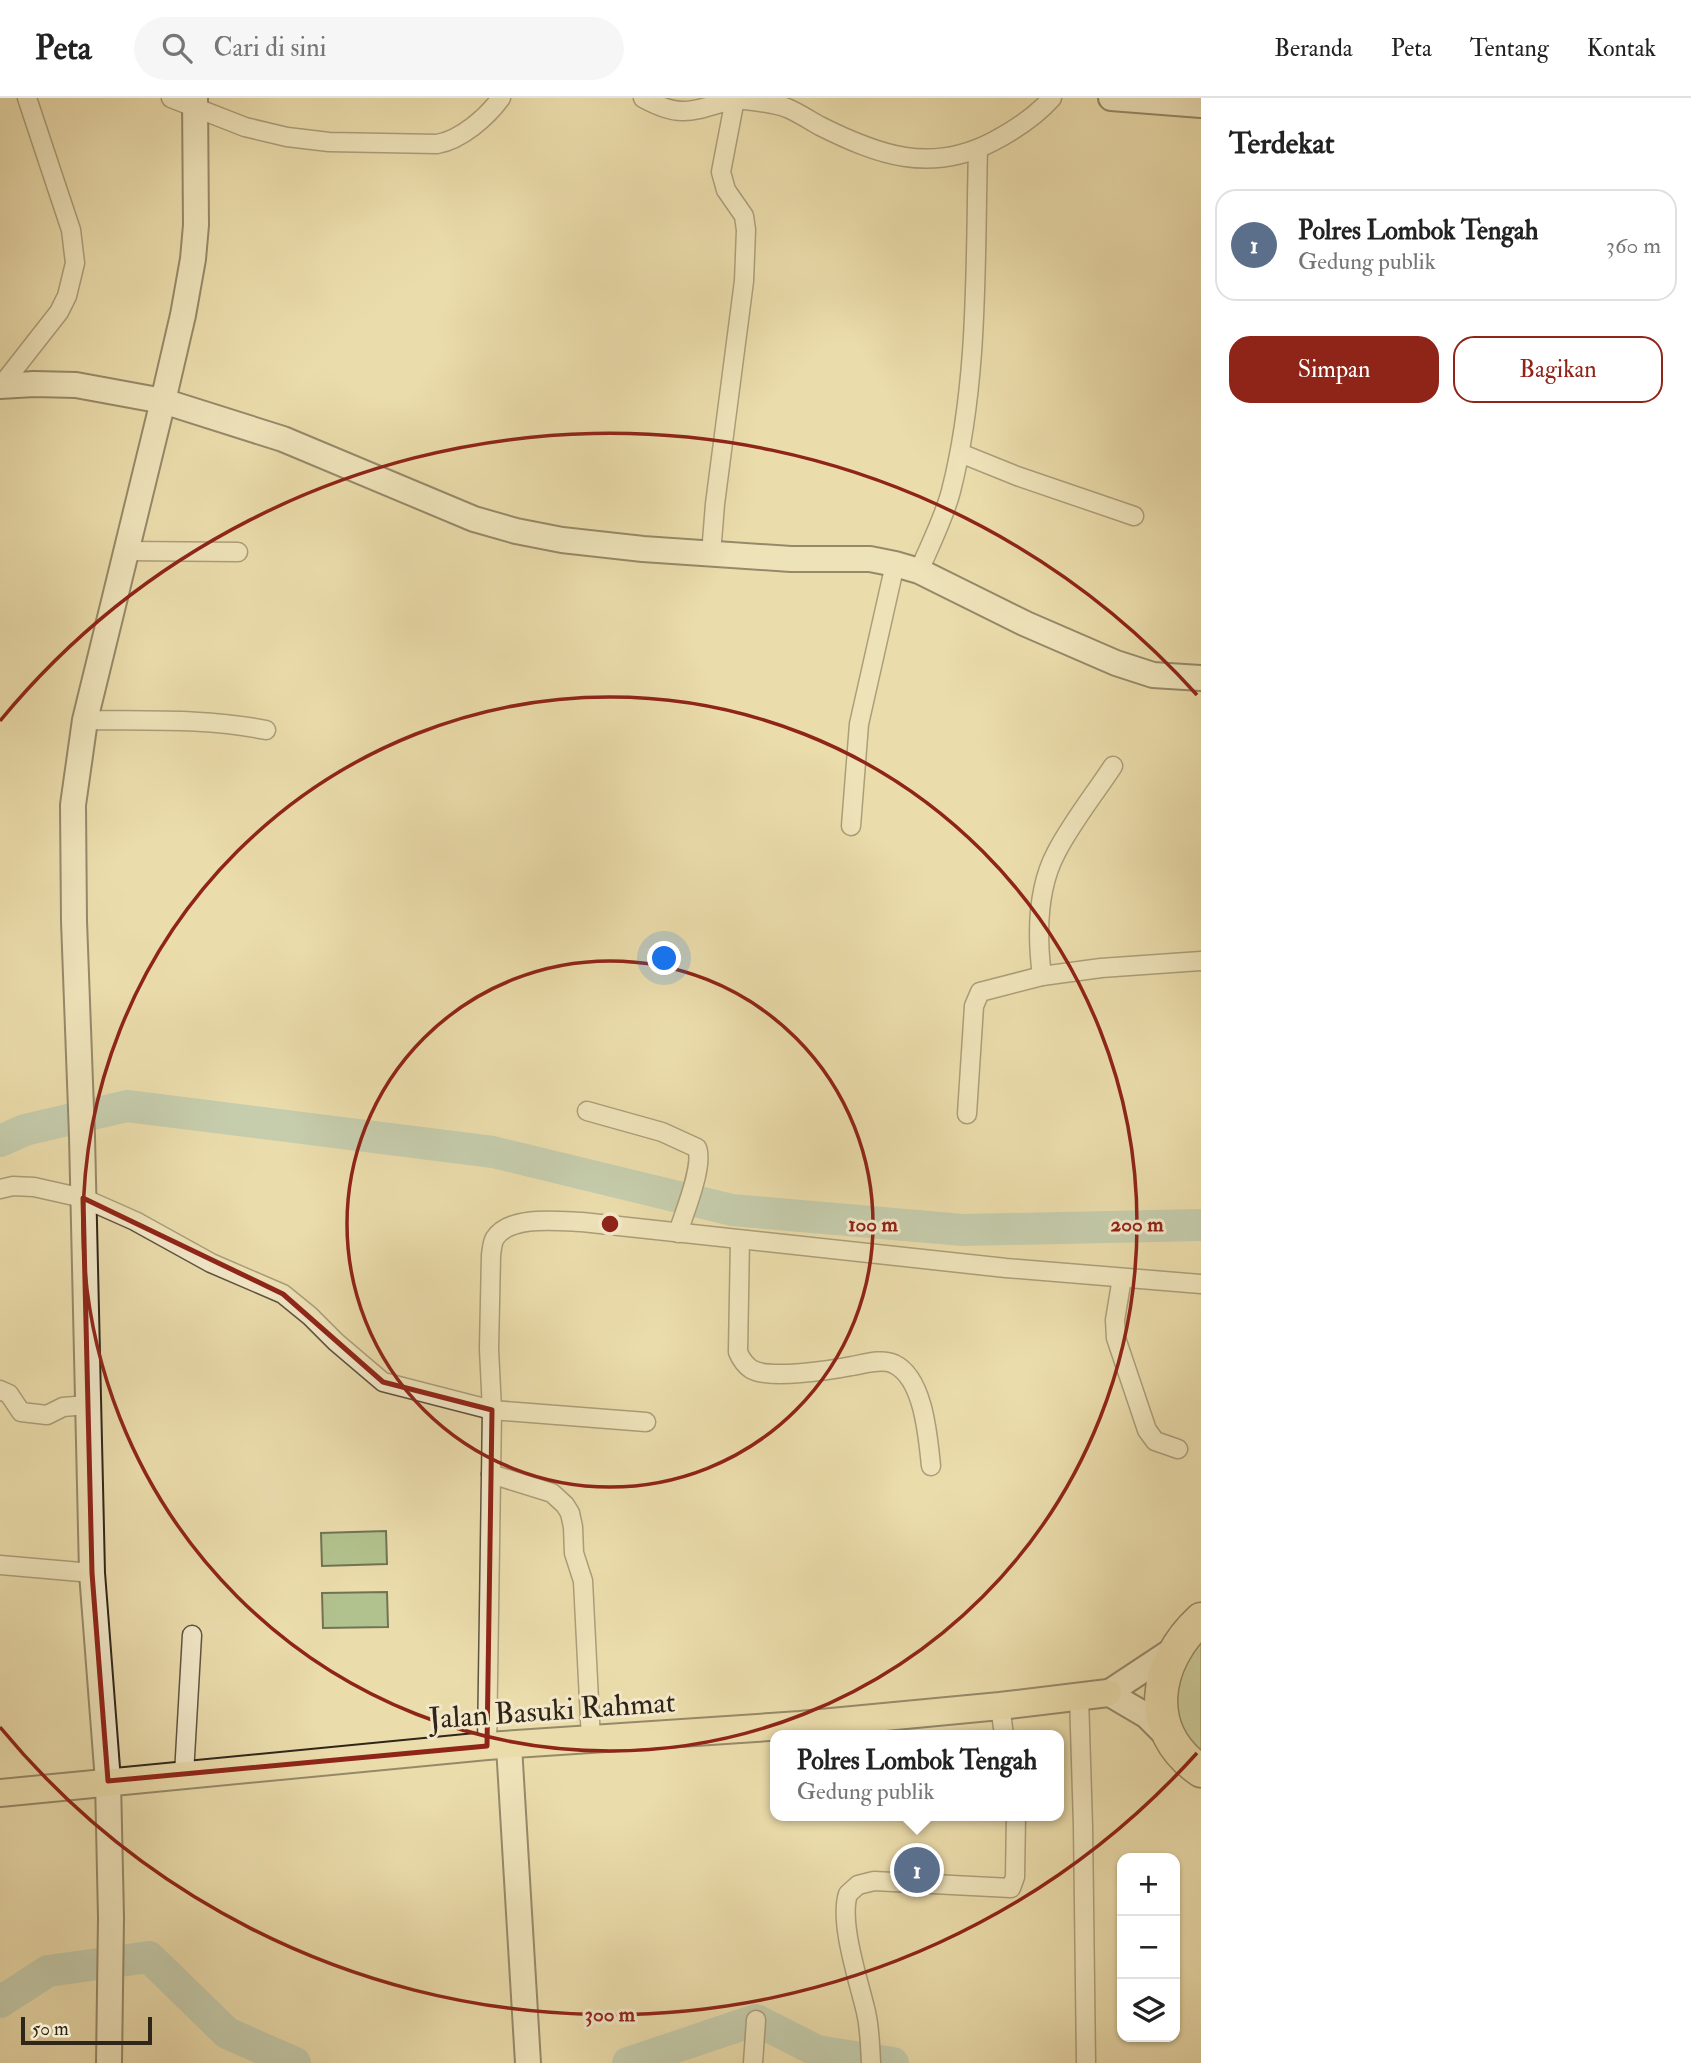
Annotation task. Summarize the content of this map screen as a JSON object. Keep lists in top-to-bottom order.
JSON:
{
  "streets": {
    "main road": ["Jalan Basuki Rahmat"]
  },
  "scale_bar": "50 m",
  "page": {
    "header": "Peta",
    "search": "Cari di sini",
    "nav": [
      "Beranda",
      "Peta",
      "Tentang",
      "Kontak"
    ],
    "heading": "Terdekat",
    "list": [
      {
        "mark": "1",
        "name": "Polres Lombok Tengah",
        "note": "Gedung publik",
        "value": "360 m"
      }
    ],
    "buttons": ["Simpan", "Bagikan"],
    "popup": ["Polres Lombok Tengah", "Gedung publik"],
    "pins": "1",
    "map_buttons": ["+", "−"],
    "scale": "50 m"
  },
  "rings": ["100 m", "200 m", "300 m"]
}
